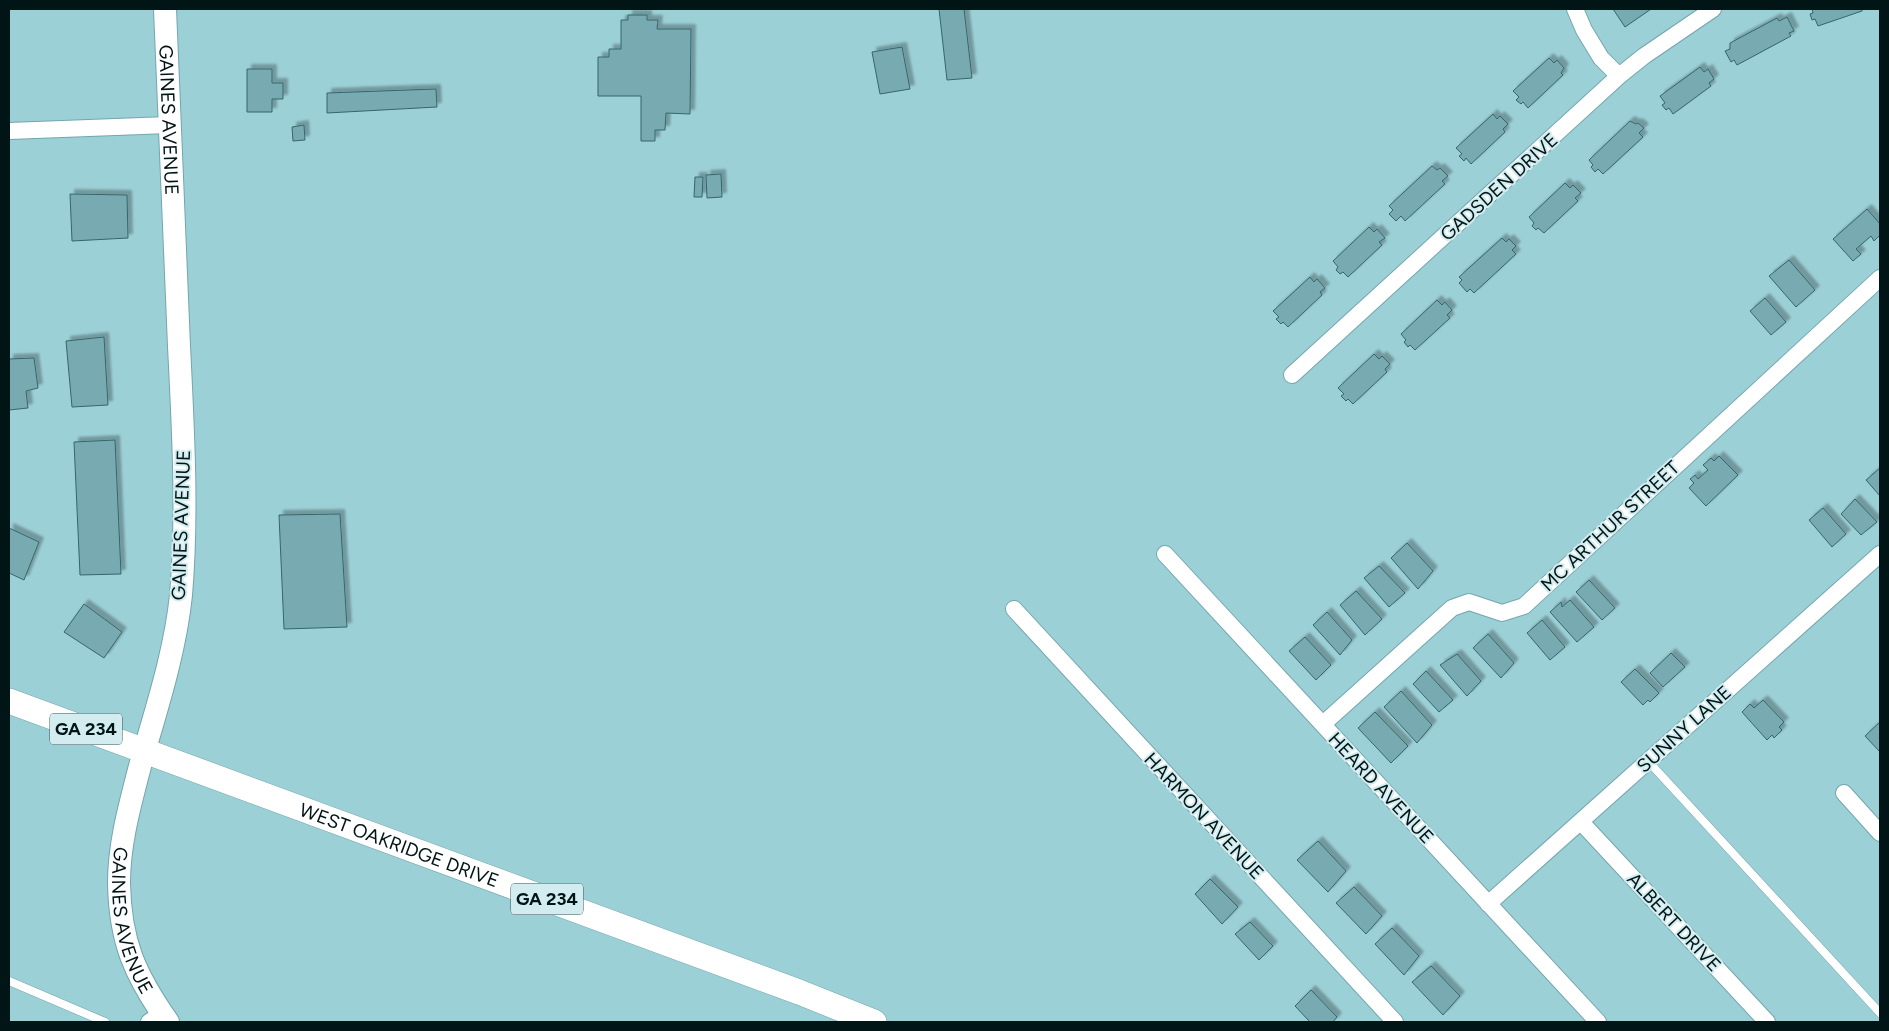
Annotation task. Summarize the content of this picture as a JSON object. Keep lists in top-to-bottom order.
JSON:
{
  "streets": {
    "main road": ["GA 234", "WEST OAKRIDGE DRIVE"],
    "street": [
      "GAINES AVENUE",
      "GADSDEN DRIVE",
      "MC ARTHUR STREET",
      "SUNNY LANE",
      "HEARD AVENUE",
      "HARMON AVENUE",
      "ALBERT DRIVE"
    ]
  },
  "crossings": [
    ["GAINES AVENUE", "WEST OAKRIDGE DRIVE"],
    ["MC ARTHUR STREET", "HEARD AVENUE"],
    ["SUNNY LANE", "HEARD AVENUE"],
    ["SUNNY LANE", "ALBERT DRIVE"]
  ]
}
